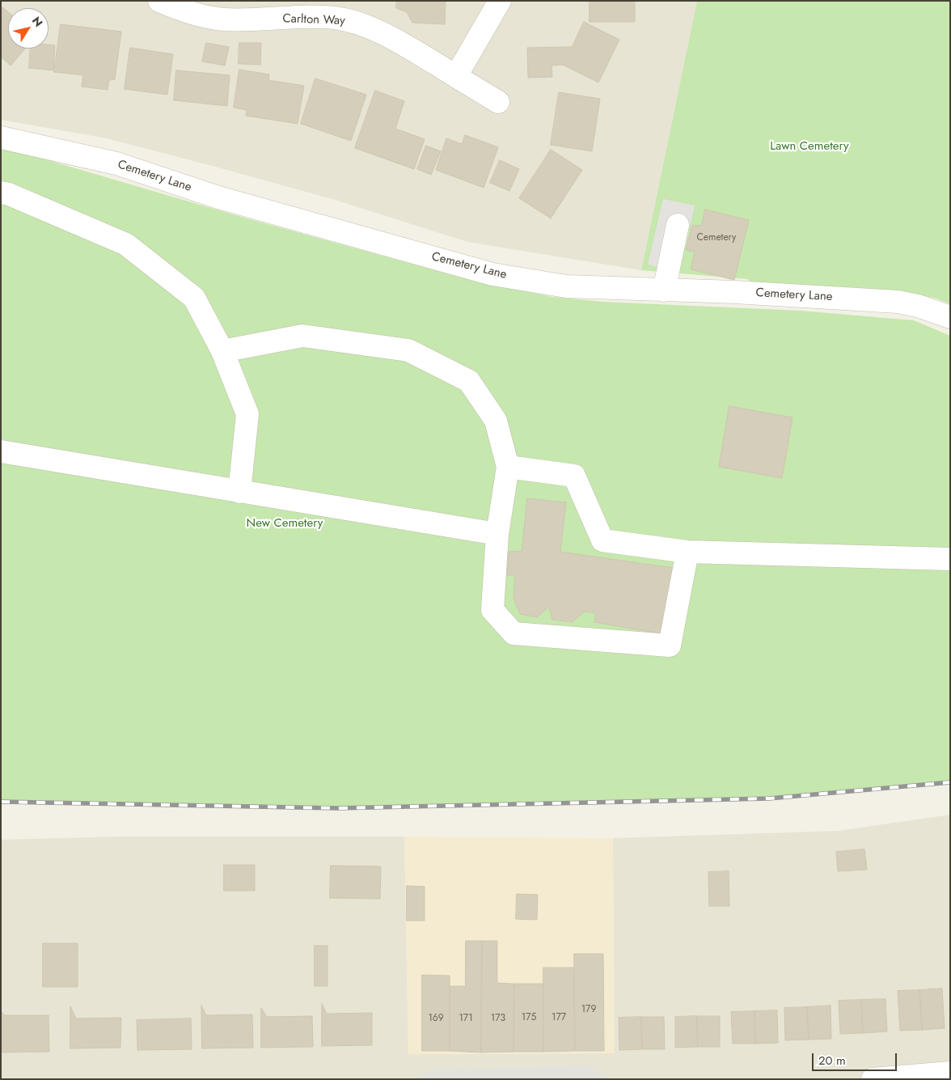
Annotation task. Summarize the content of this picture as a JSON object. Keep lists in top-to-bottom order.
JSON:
{
  "streets": {
    "street": ["Carlton Way", "Cemetery Lane"]
  },
  "parks": ["Lawn Cemetery", "New Cemetery"],
  "house_numbers": [
    "Cemetery",
    "179",
    "175",
    "177",
    "169",
    "171",
    "173"
  ],
  "scale_bar": "20 m",
  "north": "top right"
}
